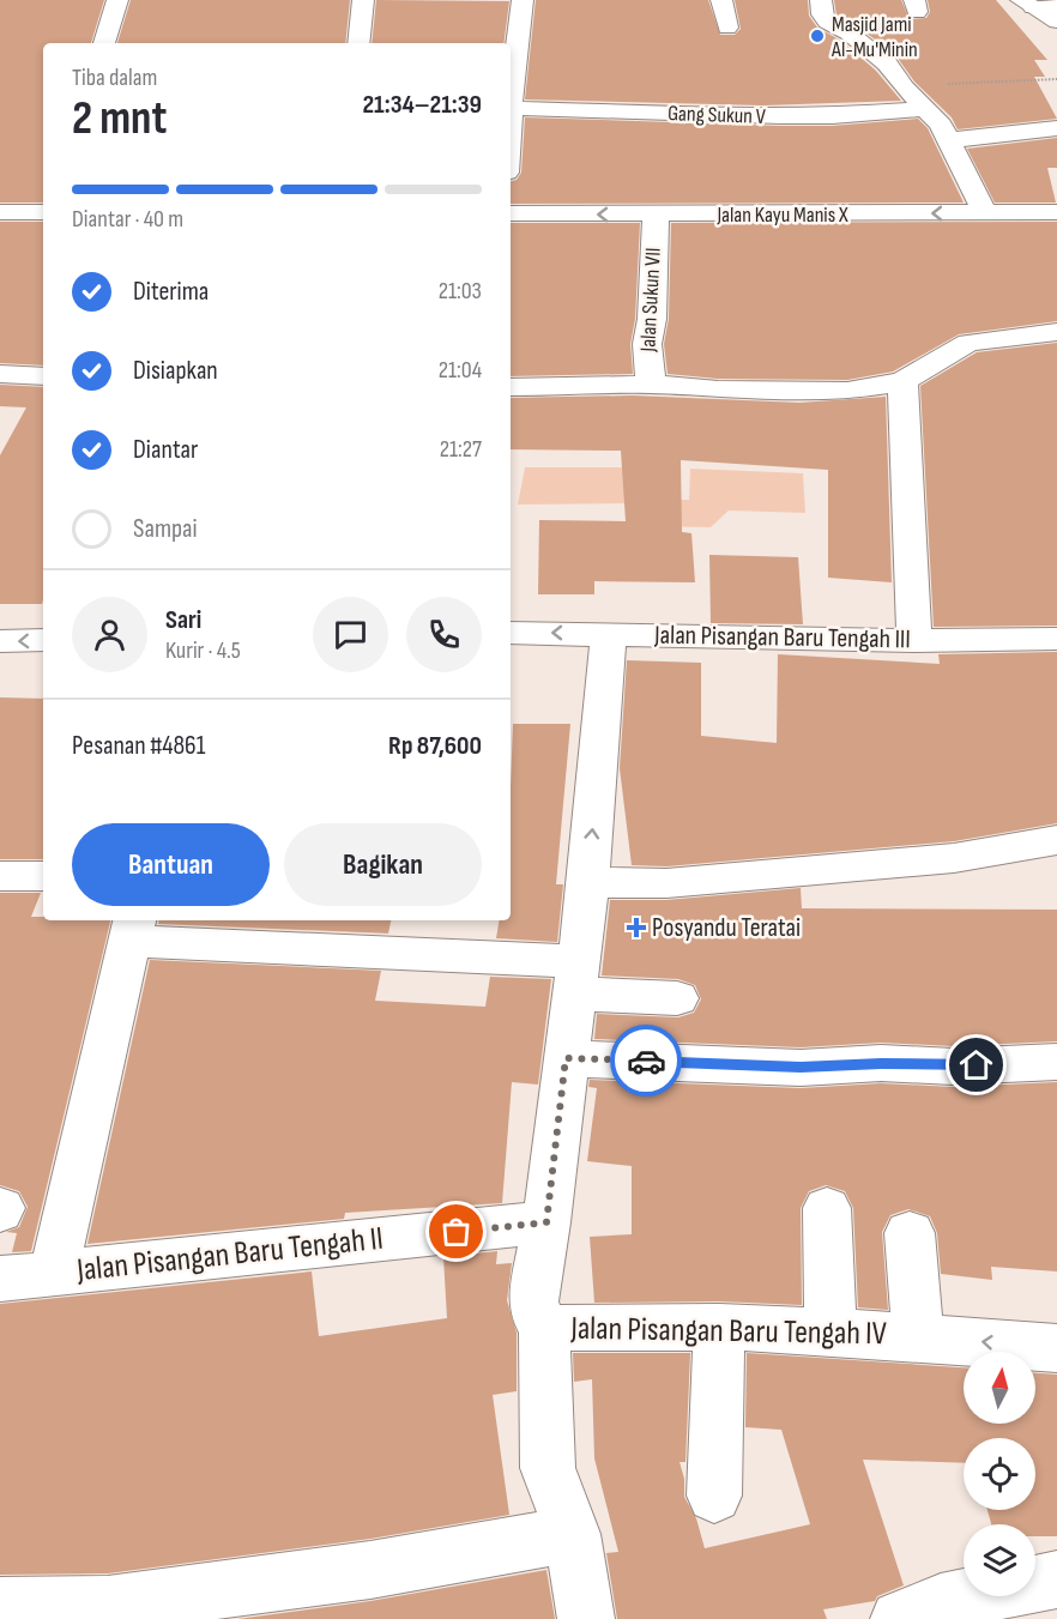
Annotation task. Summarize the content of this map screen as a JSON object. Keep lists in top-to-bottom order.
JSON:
{
  "streets": {
    "street": [
      "Gang Sukun V",
      "Jalan Kayu Manis X",
      "Jalan Sukun VII",
      "Jalan Pisangan Baru Tengah III",
      "Jalan Pisangan Baru Tengah II",
      "Jalan Pisangan Baru Tengah IV"
    ]
  },
  "crossings": [
    ["Jalan Kayu Manis X", "Jalan Sukun VII"],
    ["Jalan Pisangan Baru Tengah III", "Jalan Pisangan Baru Tengah IV"],
    ["Jalan Pisangan Baru Tengah II", "Jalan Pisangan Baru Tengah IV"]
  ],
  "places": {
    "other": ["Masjid Jami Al-Mu'Minin"],
    "health": ["Posyandu Teratai"]
  },
  "north": "top",
  "page": {
    "heading": ["2 mnt", "Tiba dalam", "21:34–21:39"],
    "panel": [
      "Sari",
      "Kurir · 4.5",
      "Pesanan #4861",
      "Rp 87,600"
    ],
    "bar": "Diantar · 40 m",
    "list": [
      ["Diterima", "21:03"],
      ["Disiapkan", "21:04"],
      ["Diantar", "21:27"],
      "Sampai"
    ],
    "buttons": ["Bantuan", "Bagikan"]
  }
}
